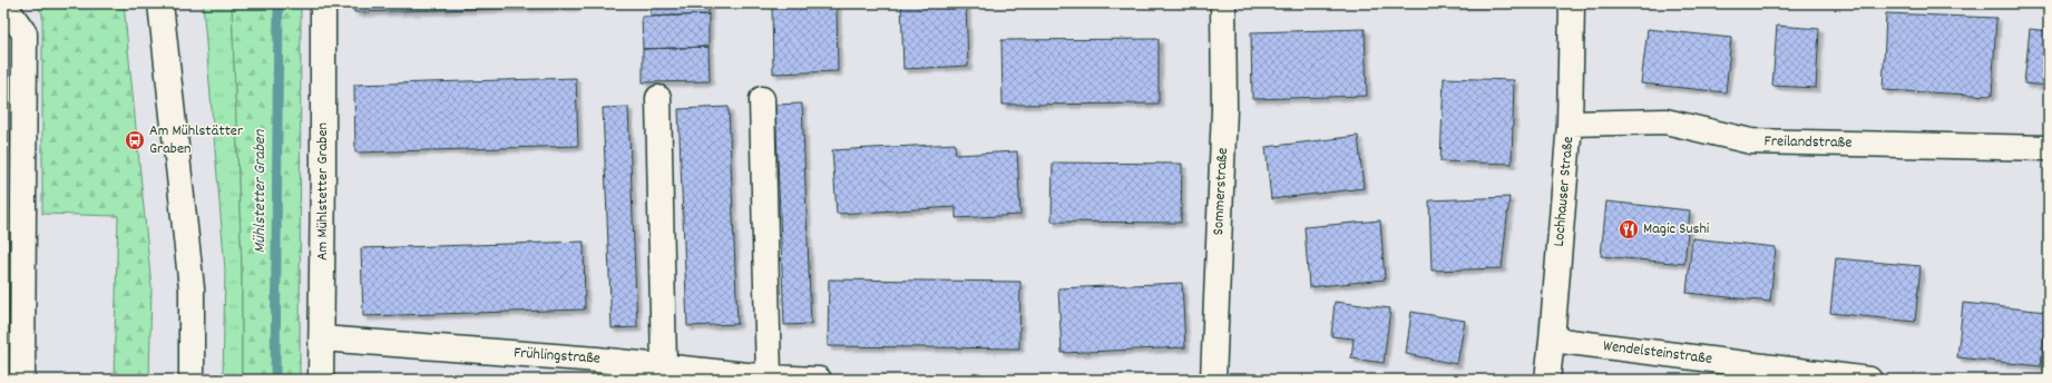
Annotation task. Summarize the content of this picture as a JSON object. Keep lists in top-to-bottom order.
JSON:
{
  "streets": {
    "street": [
      "Freilandstraße",
      "Am Mühlstetter Graben",
      "Sommerstraße",
      "Lochhauser Straße",
      "Wendelsteinstraße",
      "Frühlingstraße"
    ]
  },
  "crossings": [
    ["Freilandstraße", "Lochhauser Straße"],
    ["Am Mühlstetter Graben", "Frühlingstraße"],
    ["Lochhauser Straße", "Wendelsteinstraße"]
  ],
  "water": ["Mühlstetter Graben"],
  "places": {
    "bus stop": ["Am Mühlstätter Graben"],
    "restaurant": ["Magic Sushi"]
  }
}
